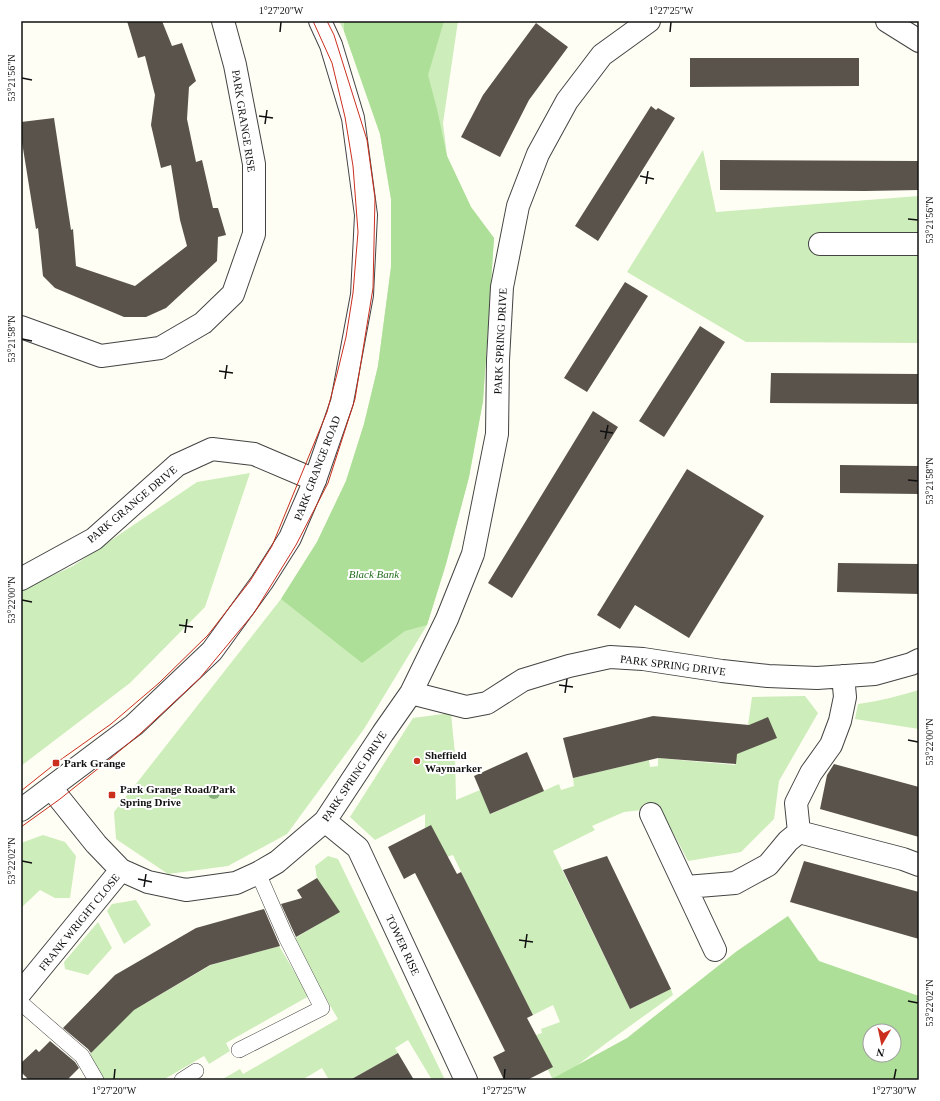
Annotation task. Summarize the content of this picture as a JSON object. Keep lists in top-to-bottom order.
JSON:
{
  "streets": {
    "street": [
      "PARK GRANGE RISE",
      "PARK SPRING DRIVE",
      "PARK GRANGE ROAD",
      "PARK GRANGE DRIVE",
      "FRANK WRIGHT CLOSE",
      "TOWER RISE"
    ]
  },
  "crossings": [
    ["PARK SPRING DRIVE", "PARK GRANGE ROAD"],
    ["PARK SPRING DRIVE", "FRANK WRIGHT CLOSE"],
    ["PARK SPRING DRIVE", "TOWER RISE"],
    ["PARK GRANGE ROAD", "PARK GRANGE DRIVE"]
  ],
  "parks": ["Black Bank"],
  "places": {
    "other": ["Sheffield Waymarker"],
    "transit": ["Park Grange", "Park Grange Road/Park Spring Drive"]
  },
  "north": "bottom",
  "coordinates": [
    "1°27'20\"W",
    "1°27'25\"W",
    "53°21'56\"N",
    "53°21'58\"N",
    "53°22'00\"N",
    "53°22'02\"N",
    "1°27'30\"W"
  ]
}
